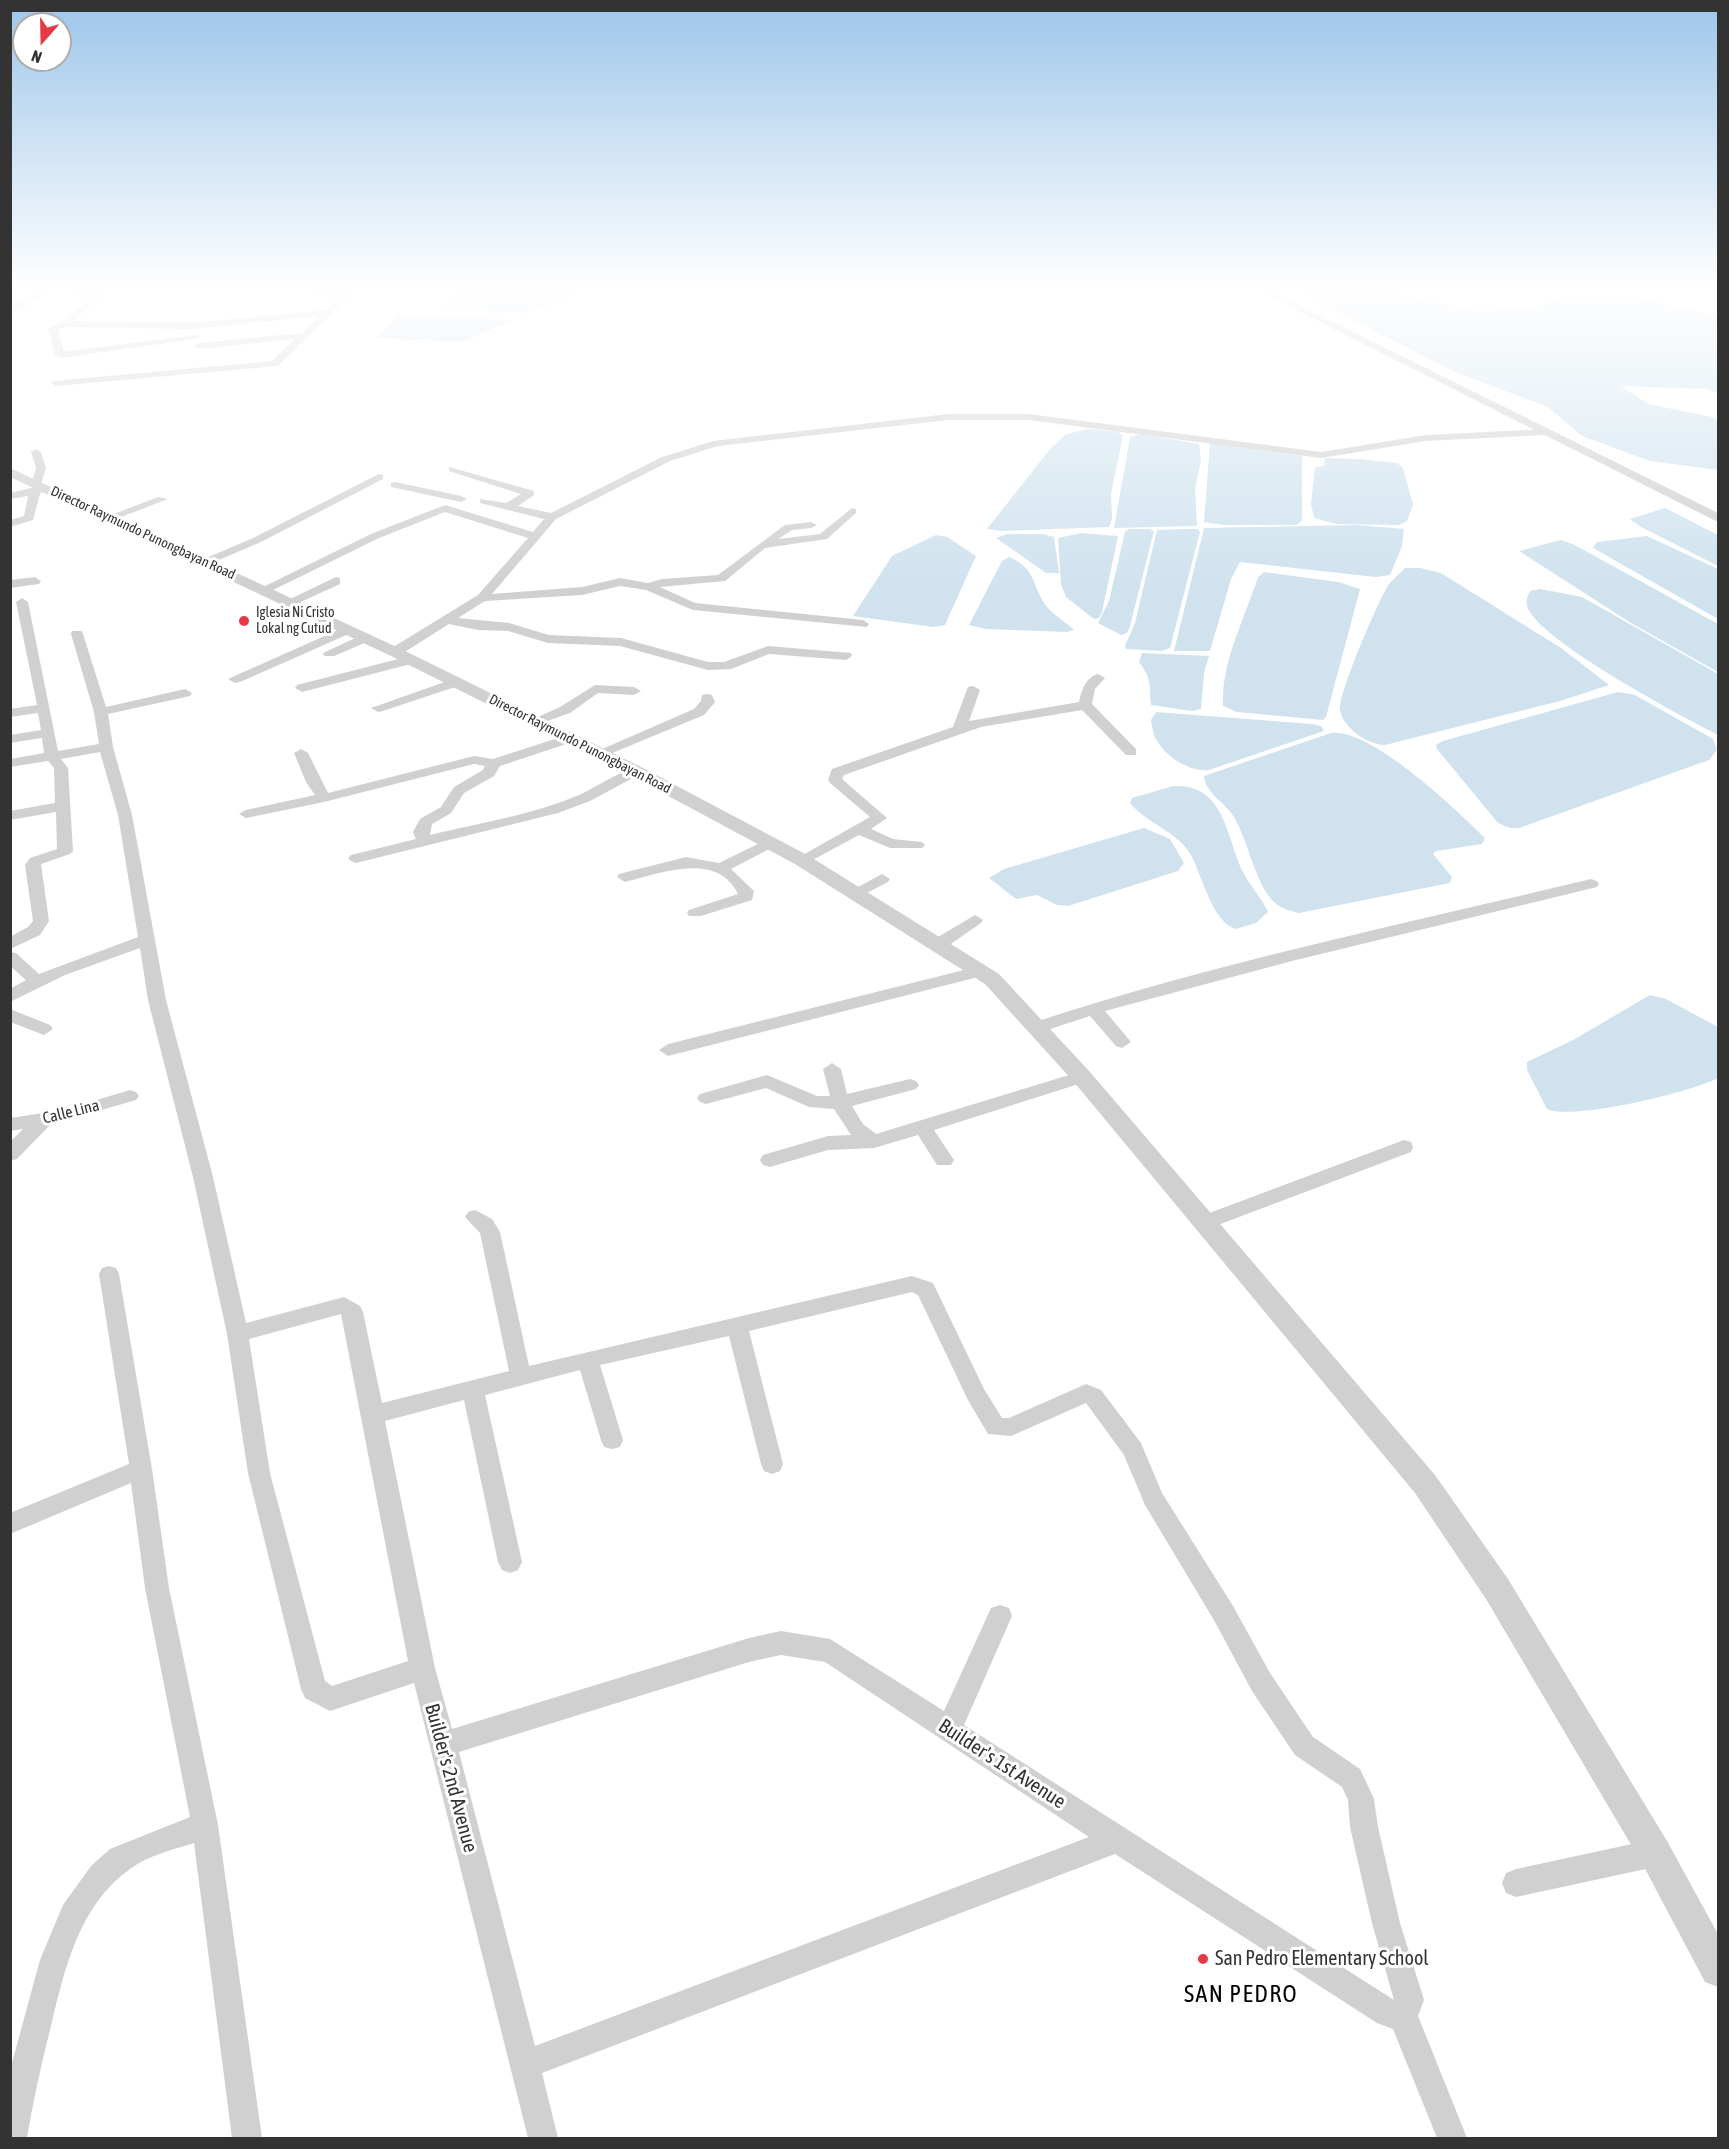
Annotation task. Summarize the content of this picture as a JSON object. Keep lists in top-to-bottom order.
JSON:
{
  "streets": {
    "street": [
      "Director Raymundo Punongbayan Road",
      "Calle Lina",
      "Builder's 1st Avenue",
      "Builder's 2nd Avenue"
    ]
  },
  "crossings": [
    ["Builder's 1st Avenue", "Builder's 2nd Avenue"]
  ],
  "districts": ["SAN PEDRO"],
  "places": ["Iglesia Ni Cristo Lokal ng Cutud", "San Pedro Elementary School"],
  "north": "bottom"
}
